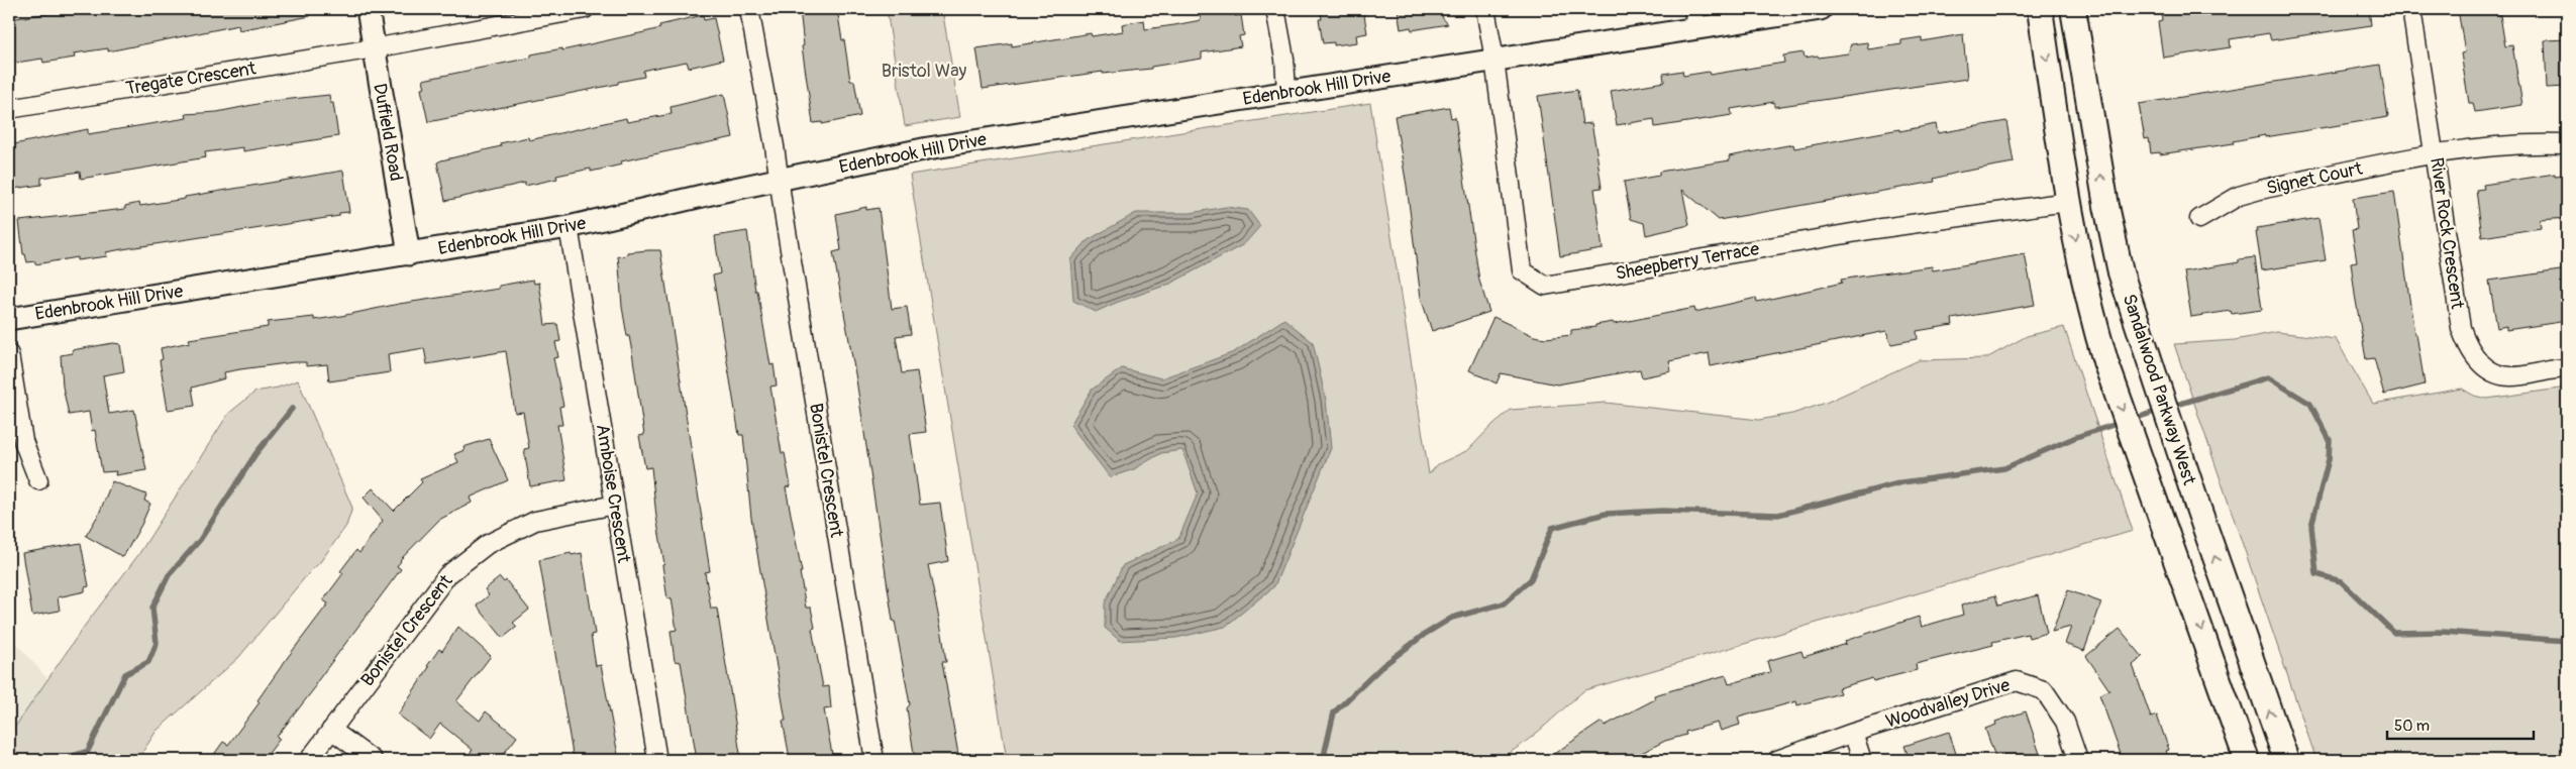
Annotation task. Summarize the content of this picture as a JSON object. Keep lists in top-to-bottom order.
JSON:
{
  "streets": {
    "main road": ["Sandalwood Parkway West"],
    "street": [
      "Tregate Crescent",
      "Edenbrook Hill Drive",
      "Duffield Road",
      "Signet Court",
      "River Rock Crescent",
      "Sheepberry Terrace",
      "Bonistel Crescent",
      "Amboise Crescent",
      "Woodvalley Drive"
    ]
  },
  "crossings": [
    ["Tregate Crescent", "Duffield Road"],
    ["Edenbrook Hill Drive", "Duffield Road"],
    ["Edenbrook Hill Drive", "Sheepberry Terrace"],
    ["Edenbrook Hill Drive", "Bonistel Crescent"],
    ["Edenbrook Hill Drive", "Amboise Crescent"],
    ["Signet Court", "River Rock Crescent"],
    ["Sheepberry Terrace", "Sandalwood Parkway West"],
    ["Bonistel Crescent", "Amboise Crescent"]
  ],
  "parks": ["Bristol Way"],
  "scale_bar": "50 m"
}
